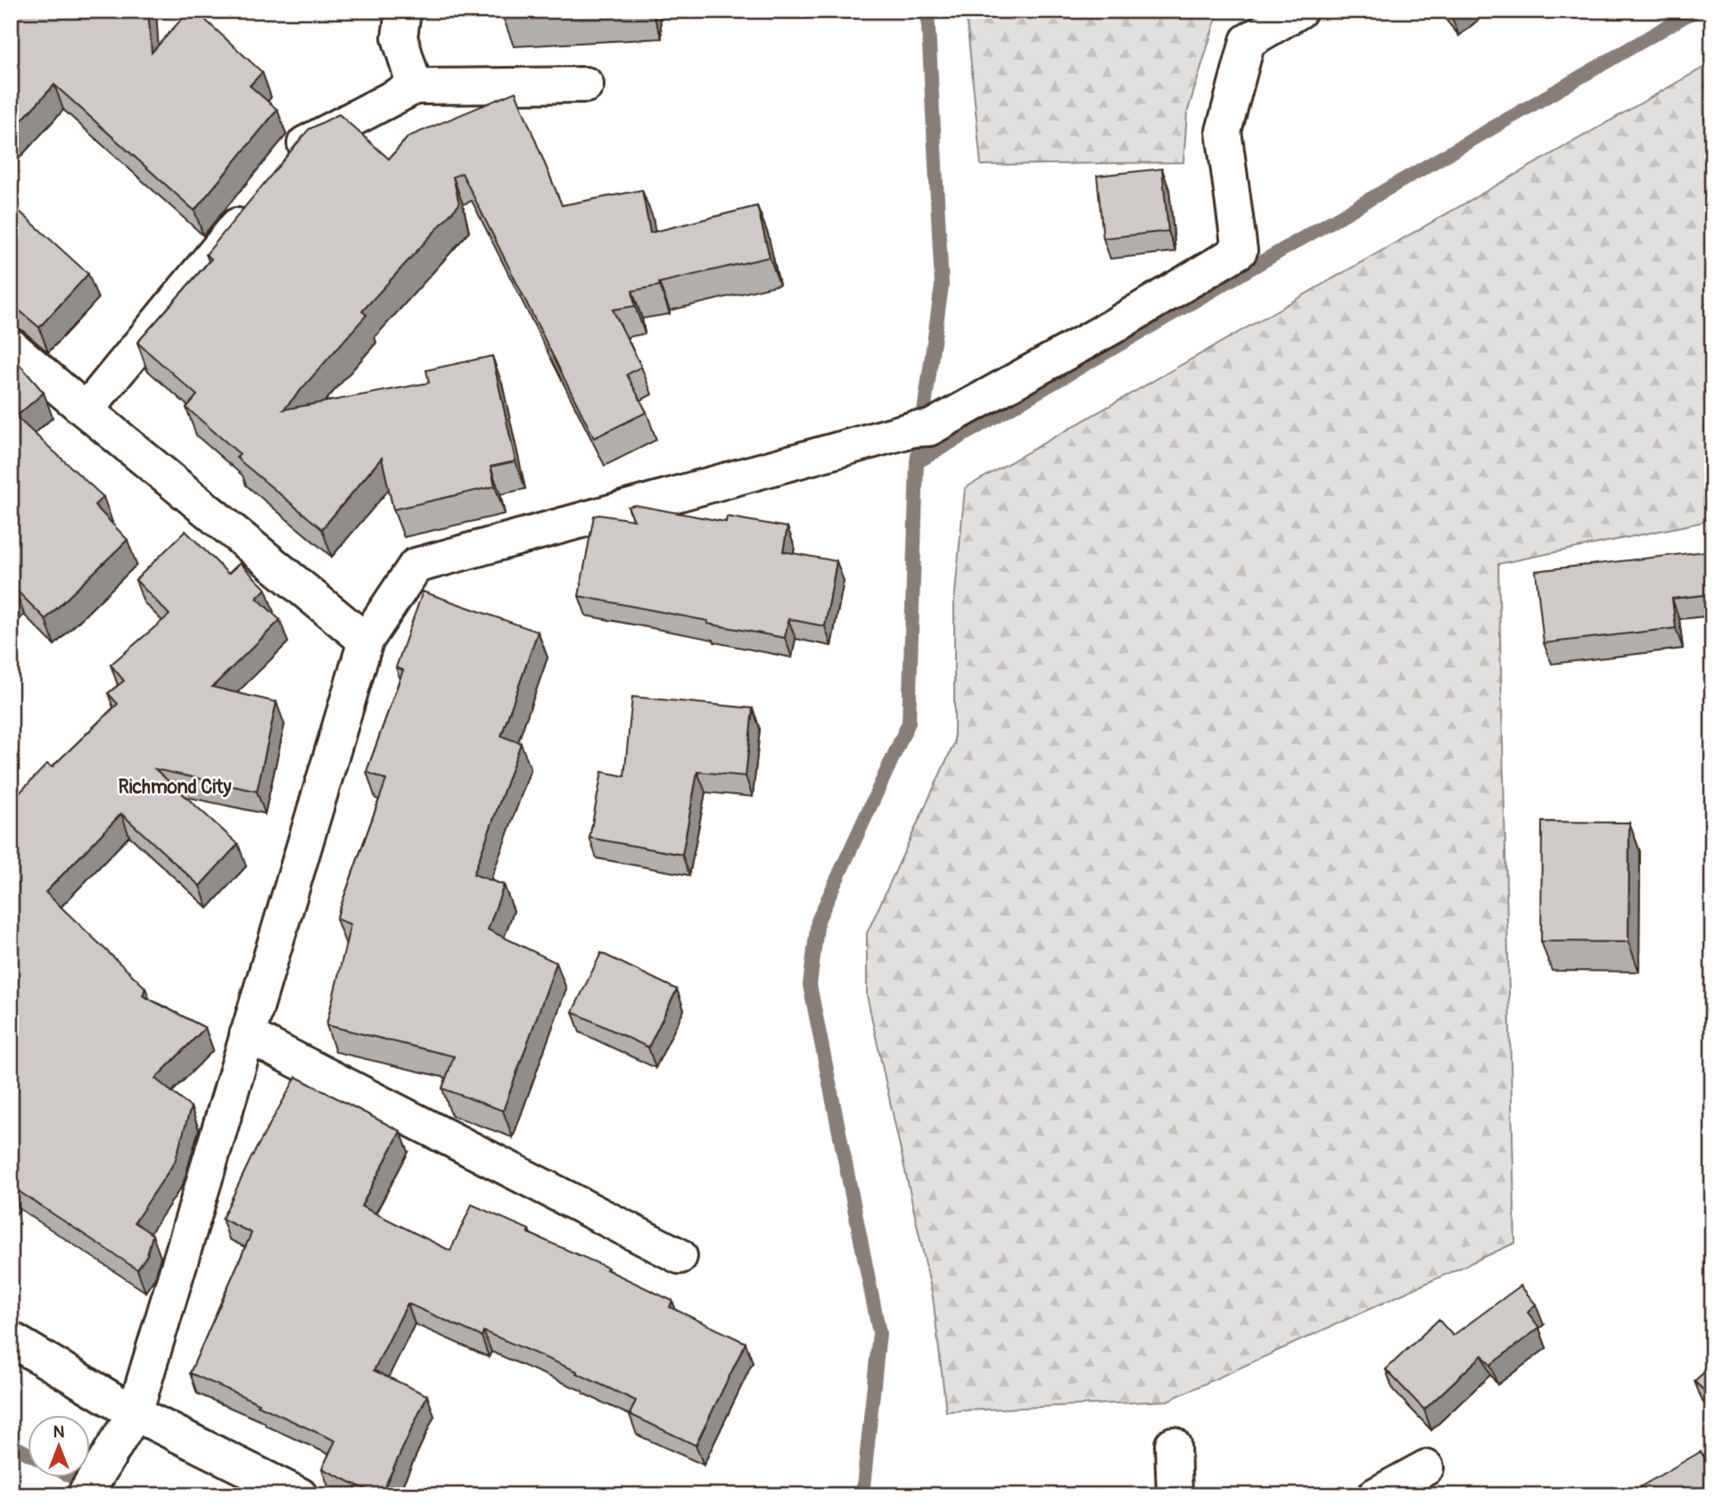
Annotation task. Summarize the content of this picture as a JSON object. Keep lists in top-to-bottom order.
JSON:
{
  "districts": ["Richmond City"],
  "north": "top"
}
